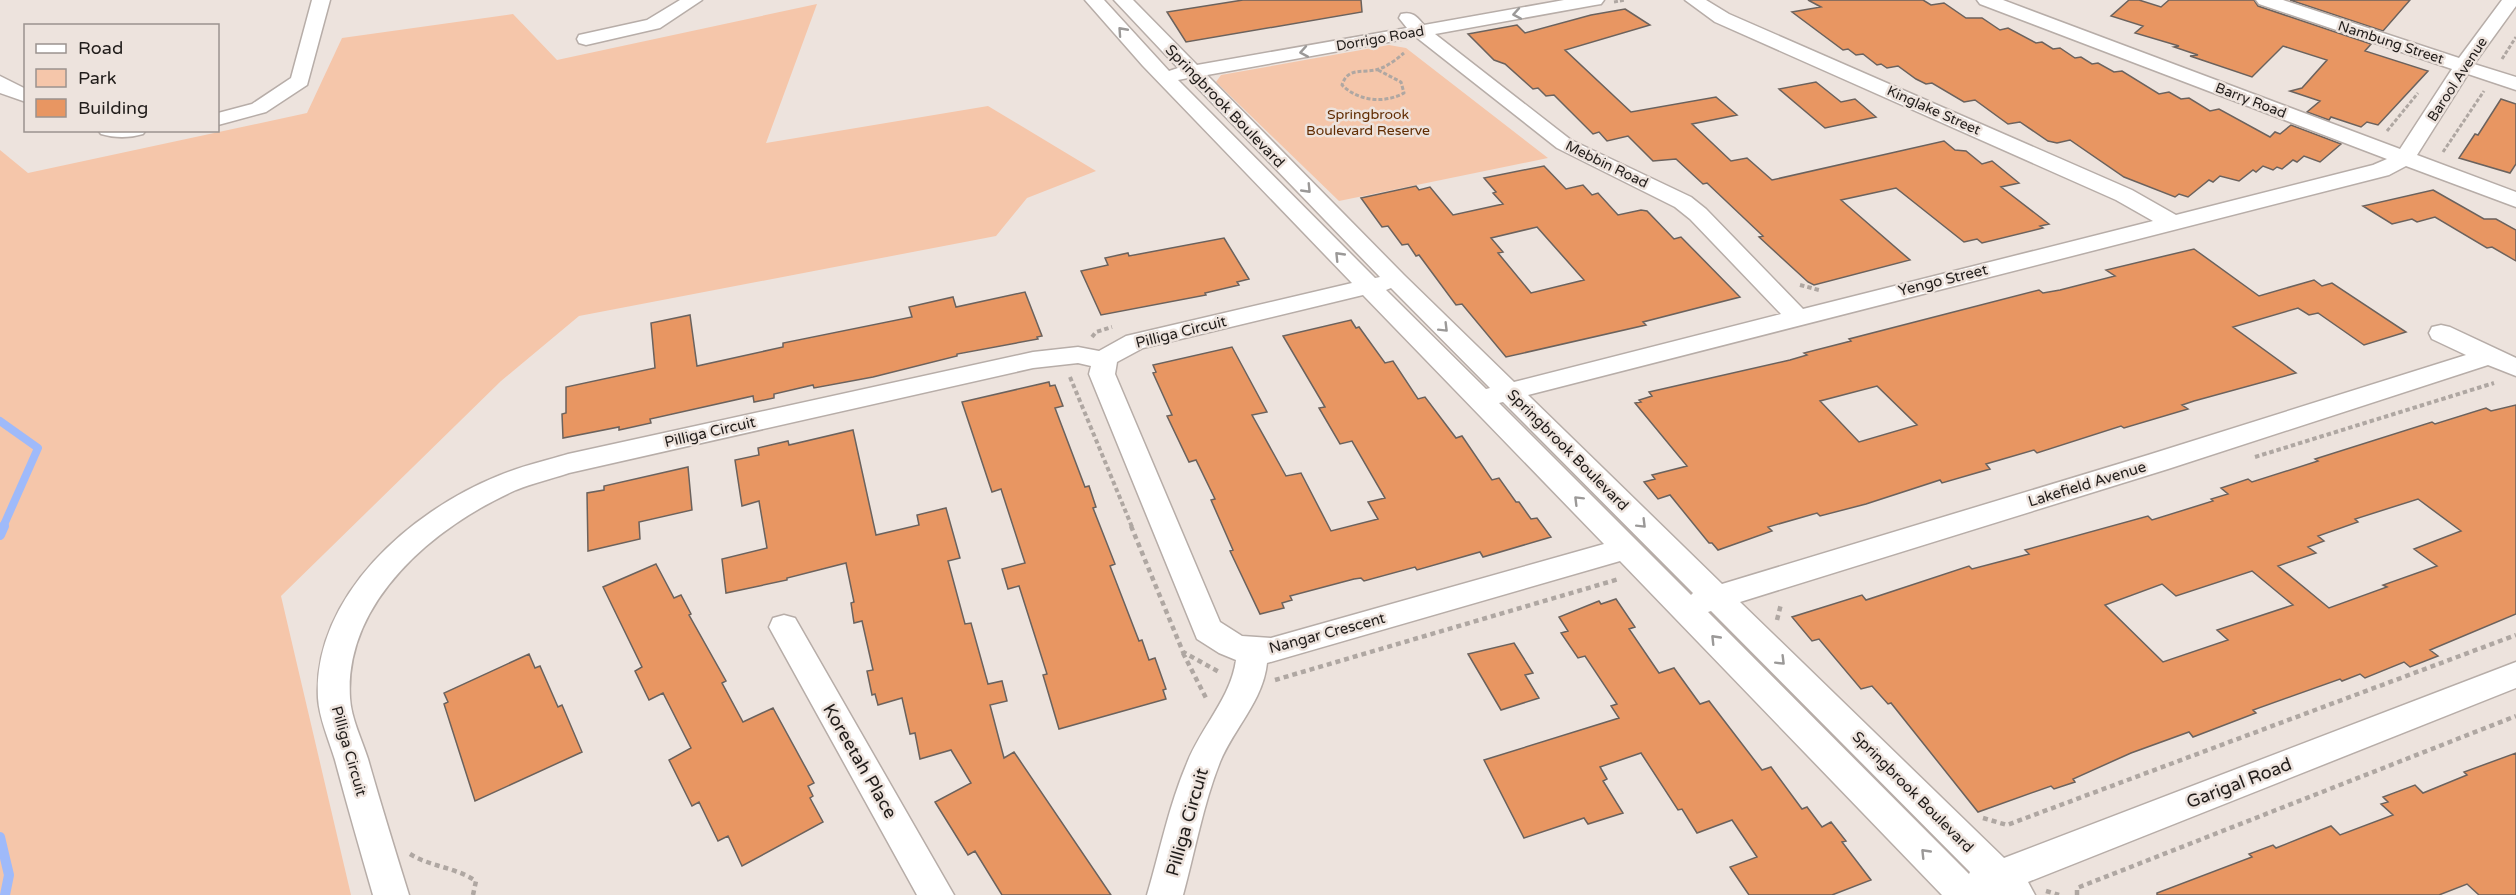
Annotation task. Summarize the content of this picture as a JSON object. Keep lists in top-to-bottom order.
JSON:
{
  "streets": {
    "street": [
      "Dorrigo Road",
      "Nambung Street",
      "Barool Avenue",
      "Barry Road",
      "Springbrook Boulevard",
      "Kinglake Street",
      "Mebbin Road",
      "Yengo Street",
      "Pilliga Circuit",
      "Lakefield Avenue",
      "Nangar Crescent",
      "Koreetah Place",
      "Garigal Road"
    ]
  },
  "crossings": [
    ["Dorrigo Road", "Springbrook Boulevard"],
    ["Dorrigo Road", "Mebbin Road"],
    ["Nambung Street", "Barool Avenue"],
    ["Barool Avenue", "Barry Road"],
    ["Barool Avenue", "Yengo Street"],
    ["Barry Road", "Yengo Street"],
    ["Springbrook Boulevard", "Yengo Street"],
    ["Springbrook Boulevard", "Pilliga Circuit"],
    ["Springbrook Boulevard", "Lakefield Avenue"],
    ["Springbrook Boulevard", "Nangar Crescent"],
    ["Springbrook Boulevard", "Garigal Road"],
    ["Kinglake Street", "Yengo Street"],
    ["Mebbin Road", "Yengo Street"],
    ["Pilliga Circuit", "Nangar Crescent"]
  ],
  "parks": ["Springbrook Boulevard Reserve"],
  "legend": ["Road", "Park", "Building"]
}
